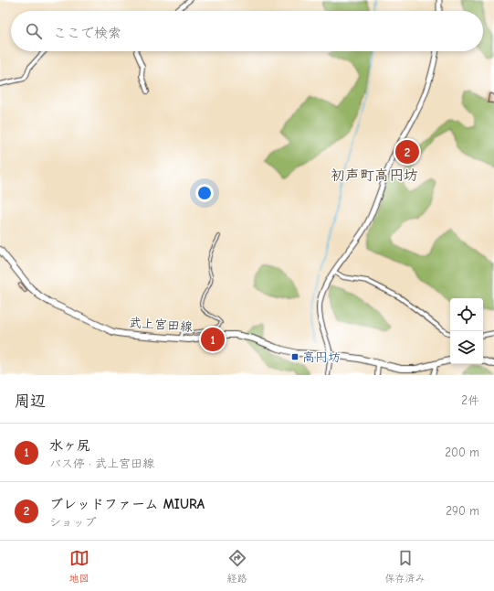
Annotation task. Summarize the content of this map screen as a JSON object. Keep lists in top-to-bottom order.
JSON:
{
  "streets": {
    "main road": ["武上宮田線"]
  },
  "districts": ["初声町高円坊"],
  "places": {
    "transit": ["高円坊"]
  },
  "page": {
    "search": "ここで検索",
    "pins": ["2", "1"],
    "heading": ["周辺", "2件"],
    "list": [
      {
        "mark": "1",
        "name": "水ヶ尻",
        "note": "バス停 · 武上宮田線",
        "value": "200 m"
      },
      {
        "mark": "2",
        "name": "ブレッドファーム MIURA",
        "note": "ショップ",
        "value": "290 m"
      }
    ],
    "nav": ["地図", "経路", "保存済み"]
  }
}
